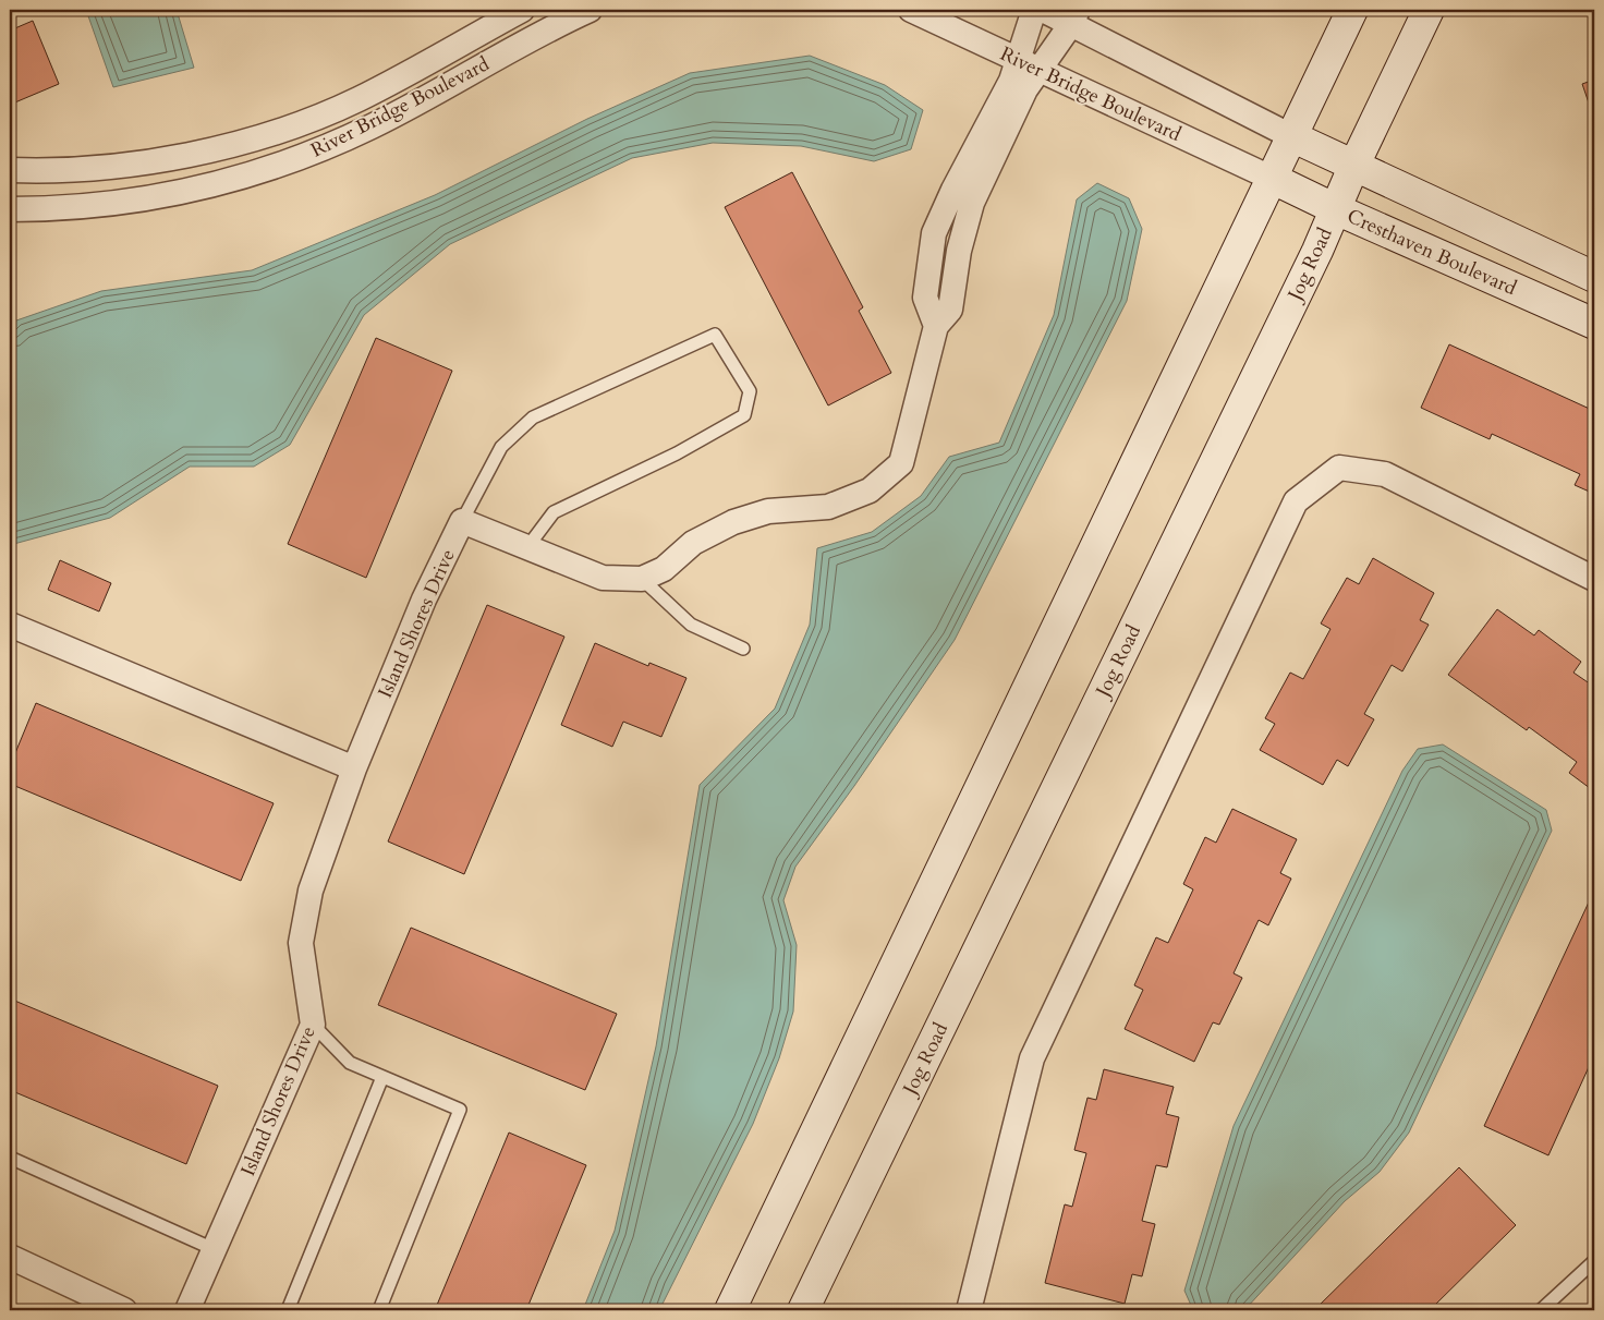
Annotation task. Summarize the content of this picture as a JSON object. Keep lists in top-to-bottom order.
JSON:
{
  "streets": {
    "main road": ["Cresthaven Boulevard", "Jog Road"],
    "street": ["River Bridge Boulevard", "Island Shores Drive"]
  },
  "crossings": [
    ["River Bridge Boulevard", "Cresthaven Boulevard"],
    ["Cresthaven Boulevard", "Jog Road"]
  ]
}
